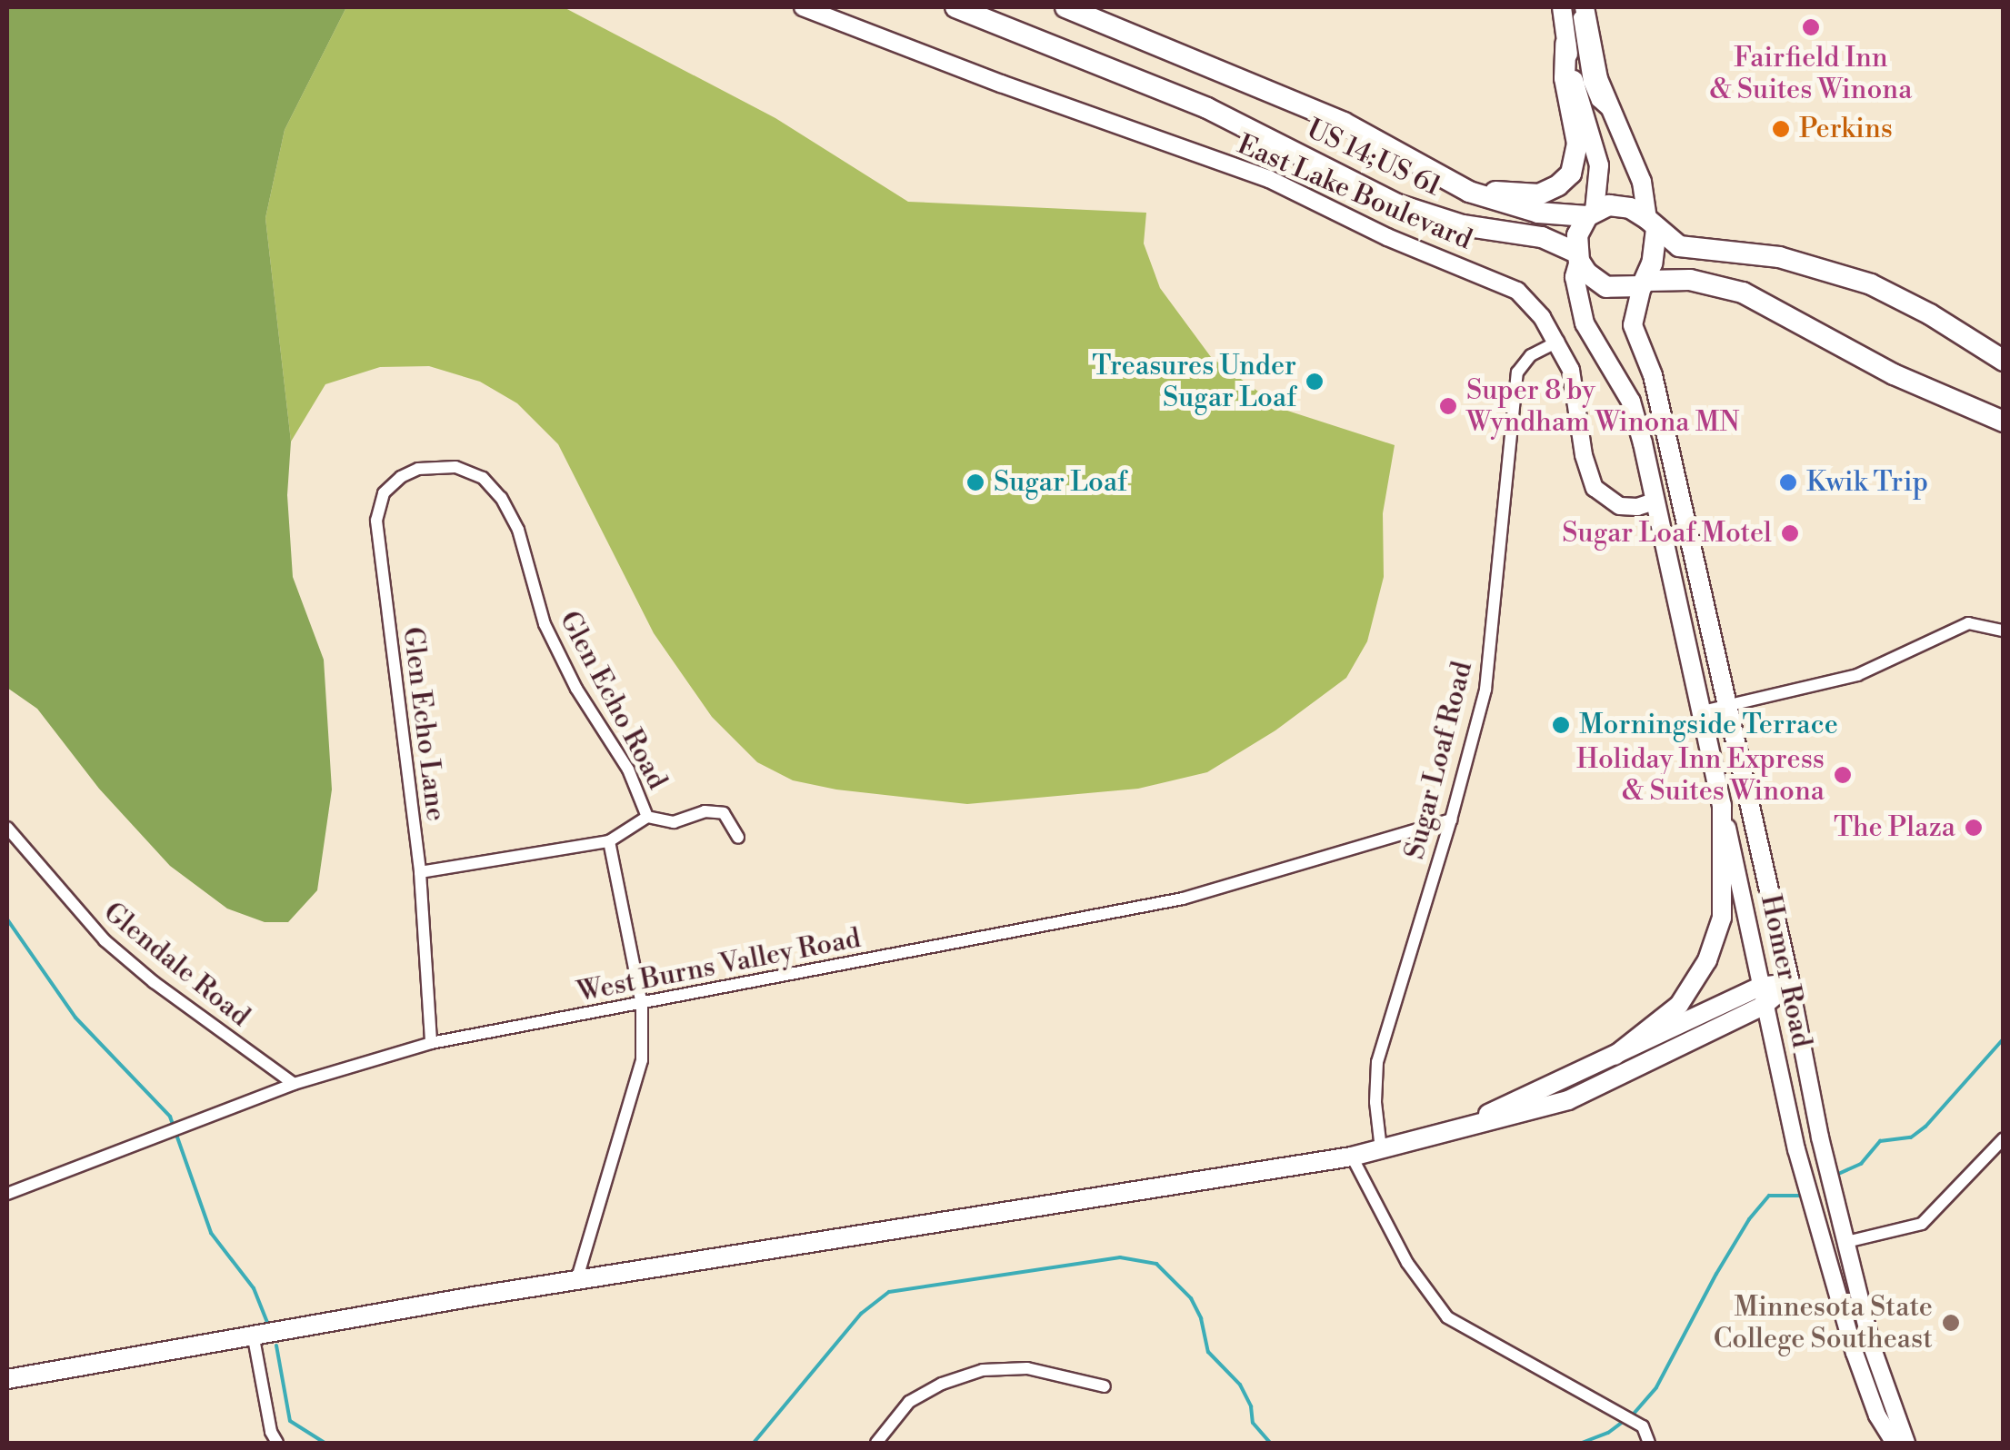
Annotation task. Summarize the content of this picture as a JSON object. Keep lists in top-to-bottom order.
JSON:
{
  "streets": {
    "highway": ["US 14;US 61"],
    "main road": ["Homer Road"],
    "street": [
      "East Lake Boulevard",
      "Glen Echo Road",
      "Glen Echo Lane",
      "Sugar Loaf Road",
      "Glendale Road",
      "West Burns Valley Road"
    ]
  },
  "crossings": [
    ["US 14;US 61", "Homer Road"],
    ["East Lake Boulevard", "Sugar Loaf Road"],
    ["East Lake Boulevard", "Homer Road"],
    ["Glen Echo Road", "Glen Echo Lane"],
    ["Glen Echo Lane", "West Burns Valley Road"],
    ["Sugar Loaf Road", "West Burns Valley Road"],
    ["Glendale Road", "West Burns Valley Road"]
  ],
  "places": [
    "Fairfield Inn & Suites Winona",
    "Perkins",
    "Treasures Under Sugar Loaf",
    "Super 8 by Wyndham Winona MN",
    "Sugar Loaf",
    "Kwik Trip",
    "Sugar Loaf Motel",
    "Morningside Terrace",
    "Holiday Inn Express & Suites Winona",
    "The Plaza",
    "Minnesota State College Southeast"
  ]
}
